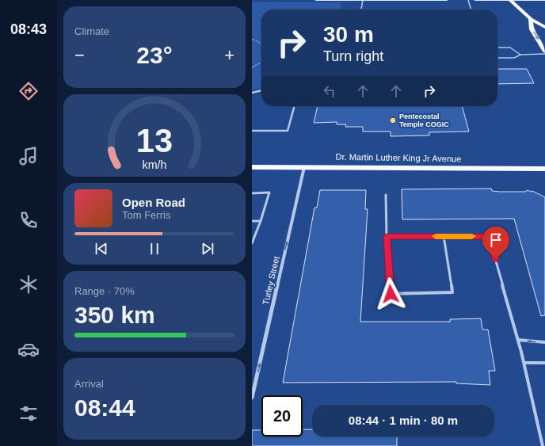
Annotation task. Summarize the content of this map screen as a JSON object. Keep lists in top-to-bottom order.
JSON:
{
  "streets": {
    "main road": ["Dr. Martin Luther King Jr Avenue"],
    "street": ["Turley Street"]
  },
  "crossings": [
    ["Dr. Martin Luther King Jr Avenue", "Turley Street"]
  ],
  "one_way": ["Turley Street"],
  "places": ["Pentecostal Temple COGIC"],
  "page": {
    "tabs": "08:43",
    "tile": [
      "Climate",
      ["Range · 70%", "350 km"],
      ["Arrival", "08:44"]
    ],
    "turn": ["30 m", "Turn right"],
    "heat": ["−", "23°", "+"],
    "song": ["Open Road", "Tom Ferris"],
    "limit": "20",
    "trip": "08:44 · 1 min · 80 m",
    "gauge": ["13", "km/h"]
  }
}
